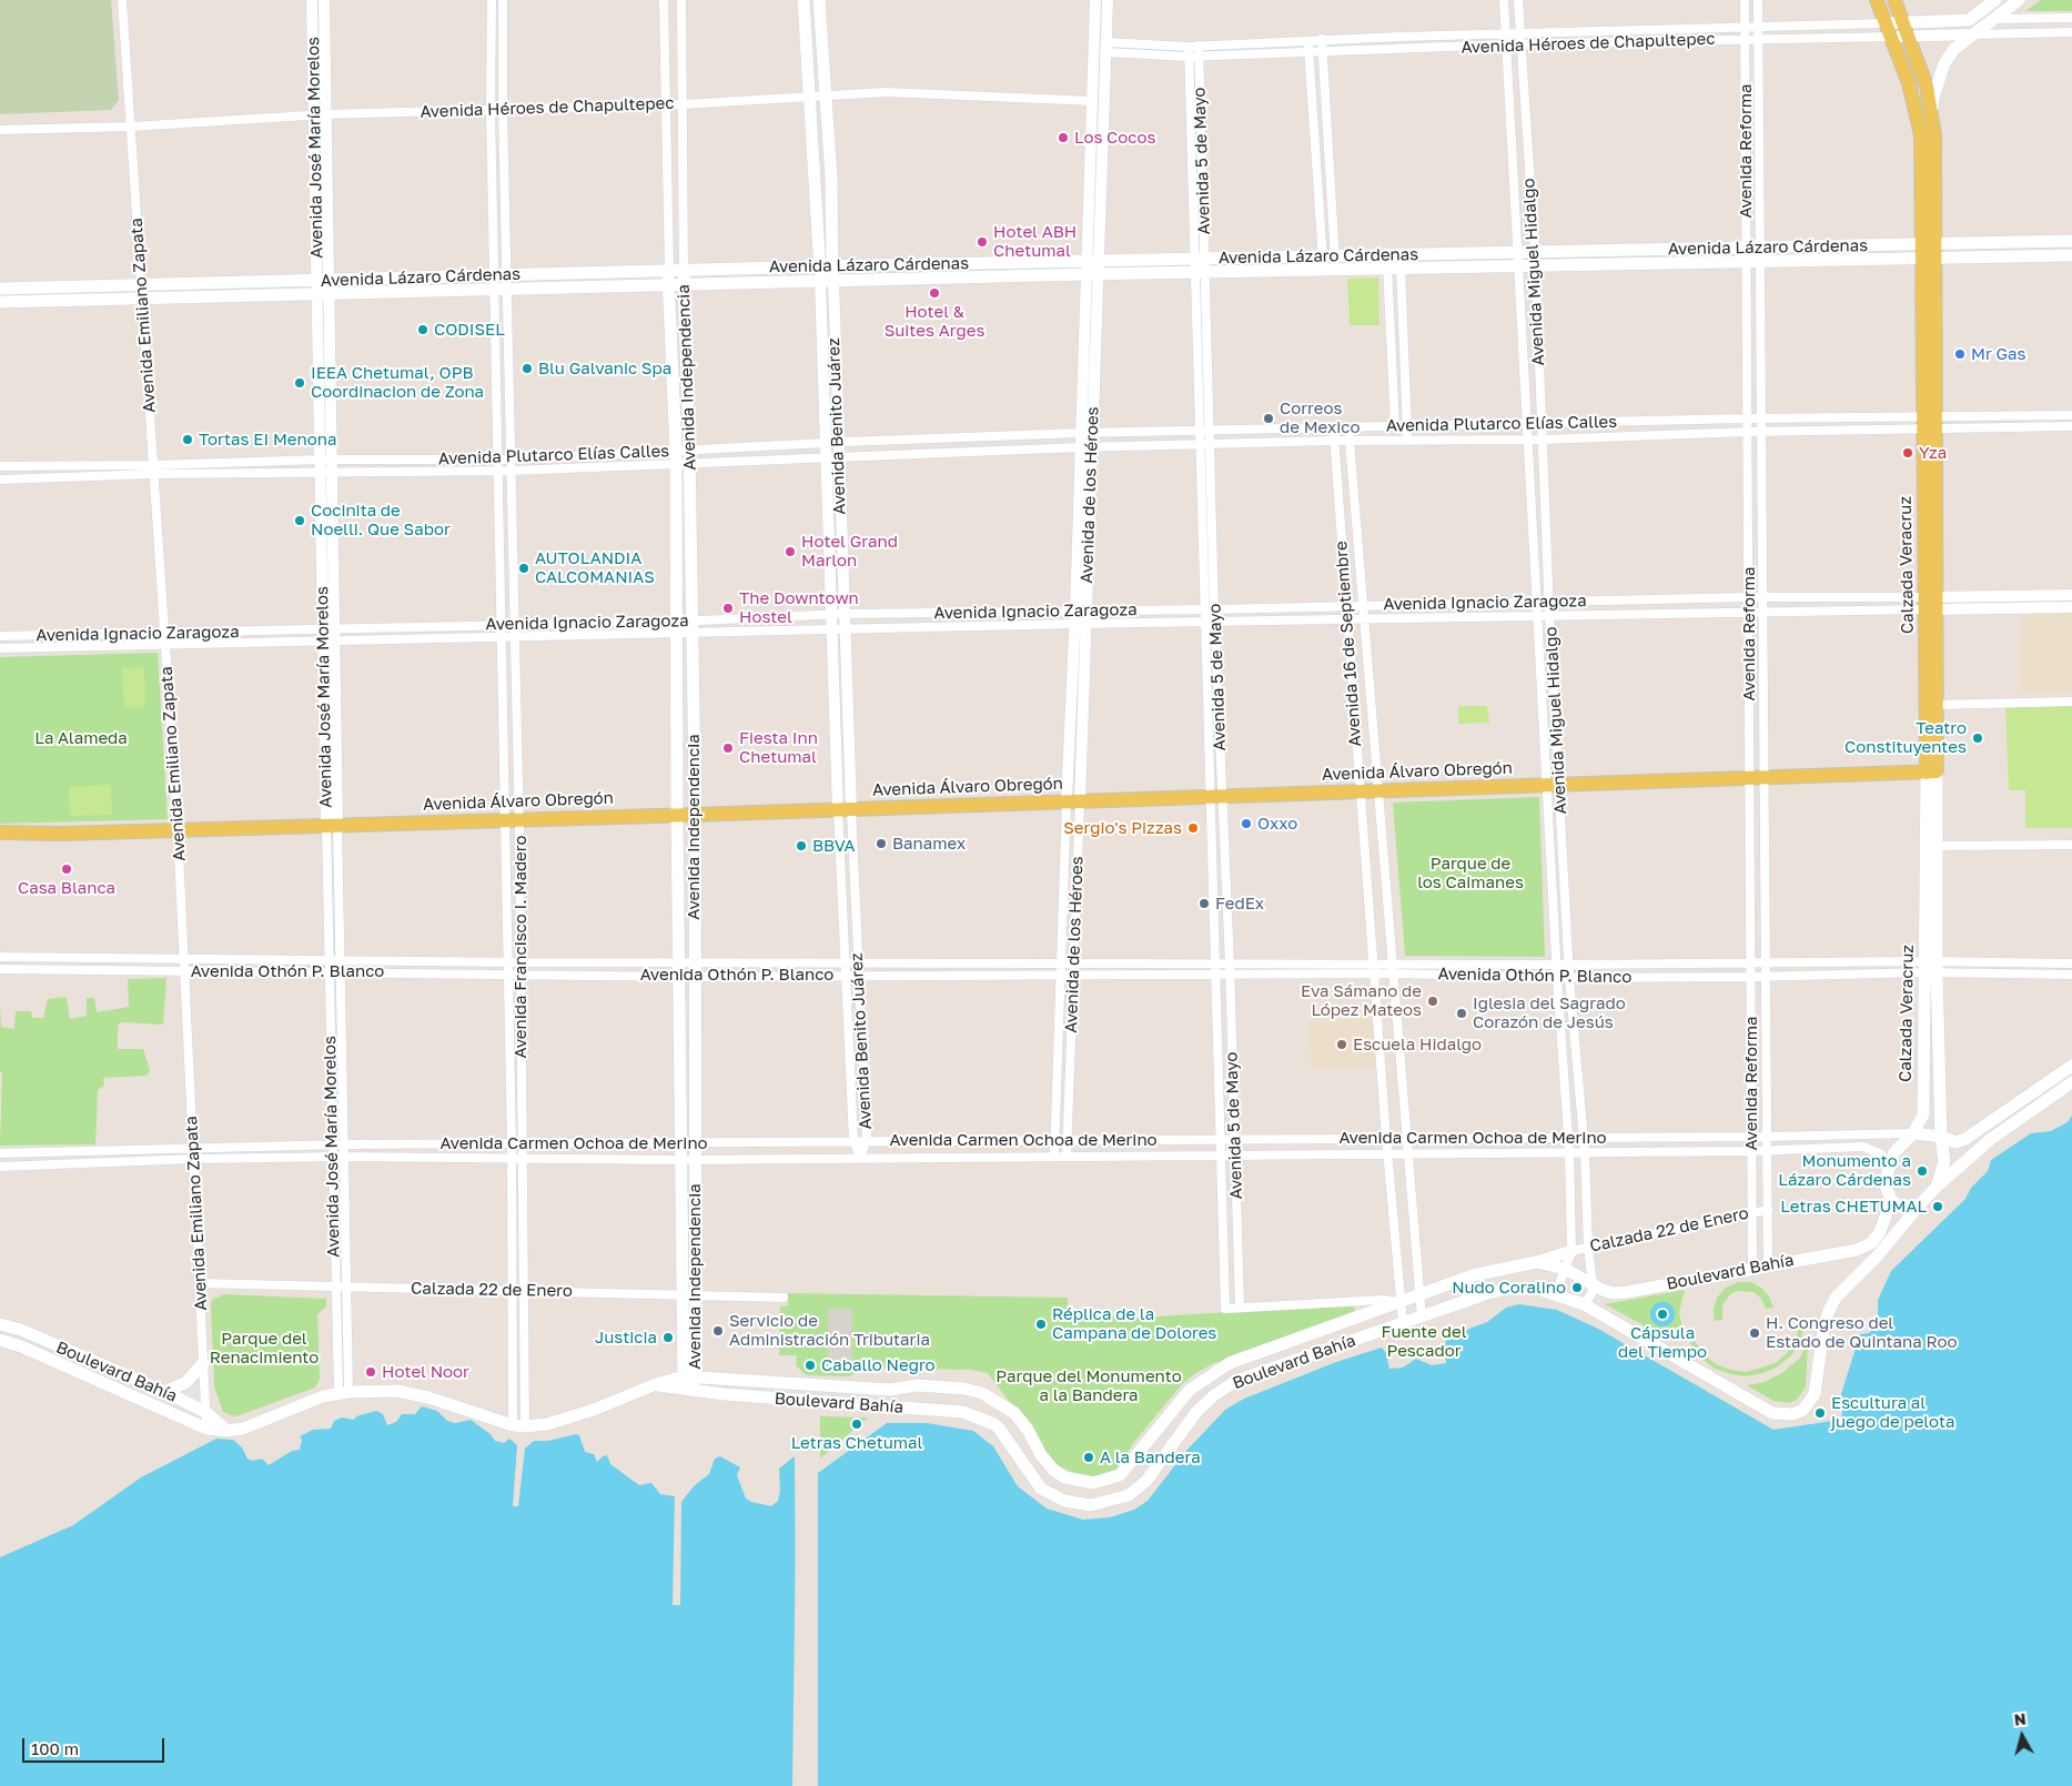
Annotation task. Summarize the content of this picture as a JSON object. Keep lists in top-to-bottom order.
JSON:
{
  "streets": {
    "main road": [
      "Avenida Héroes de Chapultepec",
      "Avenida Lázaro Cárdenas",
      "Avenida Independencia",
      "Avenida Benito Juárez",
      "Calzada Veracruz",
      "Avenida Álvaro Obregón",
      "Boulevard Bahía"
    ],
    "street": [
      "Avenida José María Morelos",
      "Avenida Reforma",
      "Avenida 5 de Mayo",
      "Avenida Miguel Hidalgo",
      "Avenida Emiliano Zapata",
      "Avenida Plutarco Elías Calles",
      "Avenida de los Héroes",
      "Avenida Ignacio Zaragoza",
      "Avenida 16 de Septiembre",
      "Avenida Francisco I. Madero",
      "Avenida Othón P. Blanco",
      "Avenida Carmen Ochoa de Merino",
      "Calzada 22 de Enero"
    ]
  },
  "crossings": [
    ["Avenida Héroes de Chapultepec", "Avenida José María Morelos"],
    ["Avenida Héroes de Chapultepec", "Avenida Reforma"],
    ["Avenida Héroes de Chapultepec", "Avenida 5 de Mayo"],
    ["Avenida Héroes de Chapultepec", "Avenida Miguel Hidalgo"],
    ["Avenida Héroes de Chapultepec", "Avenida Emiliano Zapata"],
    ["Avenida Héroes de Chapultepec", "Avenida Independencia"],
    ["Avenida Héroes de Chapultepec", "Avenida Benito Juárez"],
    ["Avenida Héroes de Chapultepec", "Avenida de los Héroes"],
    ["Avenida Héroes de Chapultepec", "Calzada Veracruz"],
    ["Avenida Héroes de Chapultepec", "Avenida Francisco I. Madero"],
    ["Avenida José María Morelos", "Avenida Lázaro Cárdenas"],
    ["Avenida José María Morelos", "Avenida Plutarco Elías Calles"],
    ["Avenida José María Morelos", "Avenida Ignacio Zaragoza"],
    ["Avenida José María Morelos", "Avenida Álvaro Obregón"],
    ["Avenida José María Morelos", "Avenida Othón P. Blanco"],
    ["Avenida José María Morelos", "Avenida Carmen Ochoa de Merino"],
    ["Avenida José María Morelos", "Calzada 22 de Enero"],
    ["Avenida José María Morelos", "Boulevard Bahía"],
    ["Avenida Reforma", "Avenida Lázaro Cárdenas"],
    ["Avenida Reforma", "Avenida Plutarco Elías Calles"],
    ["Avenida Reforma", "Avenida Ignacio Zaragoza"],
    ["Avenida Reforma", "Avenida Álvaro Obregón"],
    ["Avenida Reforma", "Avenida Othón P. Blanco"],
    ["Avenida Reforma", "Avenida Carmen Ochoa de Merino"],
    ["Avenida Reforma", "Calzada 22 de Enero"],
    ["Avenida Reforma", "Boulevard Bahía"],
    ["Avenida 5 de Mayo", "Avenida Lázaro Cárdenas"],
    ["Avenida 5 de Mayo", "Avenida Plutarco Elías Calles"],
    ["Avenida 5 de Mayo", "Avenida Ignacio Zaragoza"],
    ["Avenida 5 de Mayo", "Avenida Álvaro Obregón"],
    ["Avenida 5 de Mayo", "Avenida Othón P. Blanco"],
    ["Avenida 5 de Mayo", "Avenida Carmen Ochoa de Merino"],
    ["Avenida Lázaro Cárdenas", "Avenida Miguel Hidalgo"],
    ["Avenida Lázaro Cárdenas", "Avenida Emiliano Zapata"],
    ["Avenida Lázaro Cárdenas", "Avenida Independencia"],
    ["Avenida Lázaro Cárdenas", "Avenida Benito Juárez"],
    ["Avenida Lázaro Cárdenas", "Avenida de los Héroes"],
    ["Avenida Lázaro Cárdenas", "Calzada Veracruz"],
    ["Avenida Lázaro Cárdenas", "Avenida Francisco I. Madero"],
    ["Avenida Miguel Hidalgo", "Avenida Plutarco Elías Calles"],
    ["Avenida Miguel Hidalgo", "Avenida Ignacio Zaragoza"],
    ["Avenida Miguel Hidalgo", "Avenida Álvaro Obregón"],
    ["Avenida Miguel Hidalgo", "Avenida Othón P. Blanco"],
    ["Avenida Miguel Hidalgo", "Avenida Carmen Ochoa de Merino"],
    ["Avenida Miguel Hidalgo", "Calzada 22 de Enero"],
    ["Avenida Miguel Hidalgo", "Boulevard Bahía"],
    ["Avenida Emiliano Zapata", "Avenida Plutarco Elías Calles"],
    ["Avenida Emiliano Zapata", "Avenida Ignacio Zaragoza"],
    ["Avenida Emiliano Zapata", "Avenida Álvaro Obregón"],
    ["Avenida Emiliano Zapata", "Avenida Othón P. Blanco"],
    ["Avenida Emiliano Zapata", "Avenida Carmen Ochoa de Merino"],
    ["Avenida Emiliano Zapata", "Calzada 22 de Enero"],
    ["Avenida Emiliano Zapata", "Boulevard Bahía"],
    ["Avenida Independencia", "Avenida Plutarco Elías Calles"],
    ["Avenida Independencia", "Avenida Ignacio Zaragoza"],
    ["Avenida Independencia", "Avenida Álvaro Obregón"],
    ["Avenida Independencia", "Avenida Othón P. Blanco"],
    ["Avenida Independencia", "Avenida Carmen Ochoa de Merino"],
    ["Avenida Independencia", "Calzada 22 de Enero"],
    ["Avenida Independencia", "Boulevard Bahía"],
    ["Avenida Plutarco Elías Calles", "Avenida Benito Juárez"],
    ["Avenida Plutarco Elías Calles", "Avenida de los Héroes"],
    ["Avenida Plutarco Elías Calles", "Calzada Veracruz"],
    ["Avenida Plutarco Elías Calles", "Avenida 16 de Septiembre"],
    ["Avenida Plutarco Elías Calles", "Avenida Francisco I. Madero"],
    ["Avenida Benito Juárez", "Avenida Ignacio Zaragoza"],
    ["Avenida Benito Juárez", "Avenida Álvaro Obregón"],
    ["Avenida Benito Juárez", "Avenida Othón P. Blanco"],
    ["Avenida Benito Juárez", "Avenida Carmen Ochoa de Merino"],
    ["Avenida de los Héroes", "Avenida Ignacio Zaragoza"],
    ["Avenida de los Héroes", "Avenida Álvaro Obregón"],
    ["Avenida de los Héroes", "Avenida Othón P. Blanco"],
    ["Avenida de los Héroes", "Avenida Carmen Ochoa de Merino"],
    ["Calzada Veracruz", "Avenida Ignacio Zaragoza"],
    ["Calzada Veracruz", "Avenida Álvaro Obregón"],
    ["Calzada Veracruz", "Avenida Othón P. Blanco"],
    ["Calzada Veracruz", "Avenida Carmen Ochoa de Merino"],
    ["Calzada Veracruz", "Boulevard Bahía"],
    ["Avenida Ignacio Zaragoza", "Avenida 16 de Septiembre"],
    ["Avenida Ignacio Zaragoza", "Avenida Francisco I. Madero"],
    ["Avenida 16 de Septiembre", "Avenida Álvaro Obregón"],
    ["Avenida 16 de Septiembre", "Avenida Othón P. Blanco"],
    ["Avenida 16 de Septiembre", "Avenida Carmen Ochoa de Merino"],
    ["Avenida 16 de Septiembre", "Boulevard Bahía"],
    ["Avenida Álvaro Obregón", "Avenida Francisco I. Madero"],
    ["Avenida Francisco I. Madero", "Avenida Othón P. Blanco"],
    ["Avenida Francisco I. Madero", "Avenida Carmen Ochoa de Merino"],
    ["Avenida Francisco I. Madero", "Calzada 22 de Enero"],
    ["Avenida Francisco I. Madero", "Boulevard Bahía"],
    ["Avenida Carmen Ochoa de Merino", "Boulevard Bahía"]
  ],
  "parks": [
    "La Alameda",
    "Parque de los Caimanes",
    "Fuente del Pescador",
    "Parque del Renacimiento",
    "Parque del Monumento a la Bandera"
  ],
  "places": [
    "Los Cocos",
    "Hotel ABH Chetumal",
    "Hotel & Suites Arges",
    "CODISEL",
    "Mr Gas",
    "Blu Galvanic Spa",
    "IEEA Chetumal, OPB Coordinacion de Zona",
    "Correos de Mexico",
    "Tortas EI Menona",
    "Yza",
    "Cocinita de Noelli. Que Sabor",
    "Hotel Grand Marlon",
    "AUTOLANDIA CALCOMANIAS",
    "The Downtown Hostel",
    "Teatro Constituyentes",
    "Fiesta Inn Chetumal",
    "Oxxo",
    "Sergio's Pizzas",
    "Banamex",
    "BBVA",
    "Casa Blanca",
    "FedEx",
    "Eva Sámano de López Mateos",
    "Iglesia del Sagrado Corazón de Jesús",
    "Escuela Hidalgo",
    "Monumento a Lázaro Cárdenas",
    "Letras CHETUMAL",
    "Nudo Coralino",
    "Cápsula del Tiempo",
    "Réplica de la Campana de Dolores",
    "Servicio de Administración Tributaria",
    "H. Congreso del Estado de Quintana Roo",
    "Justicia",
    "Caballo Negro",
    "Hotel Noor",
    "Escultura al juego de pelota",
    "Letras Chetumal",
    "A la Bandera"
  ],
  "scale_bar": "100 m",
  "north": "top"
}
